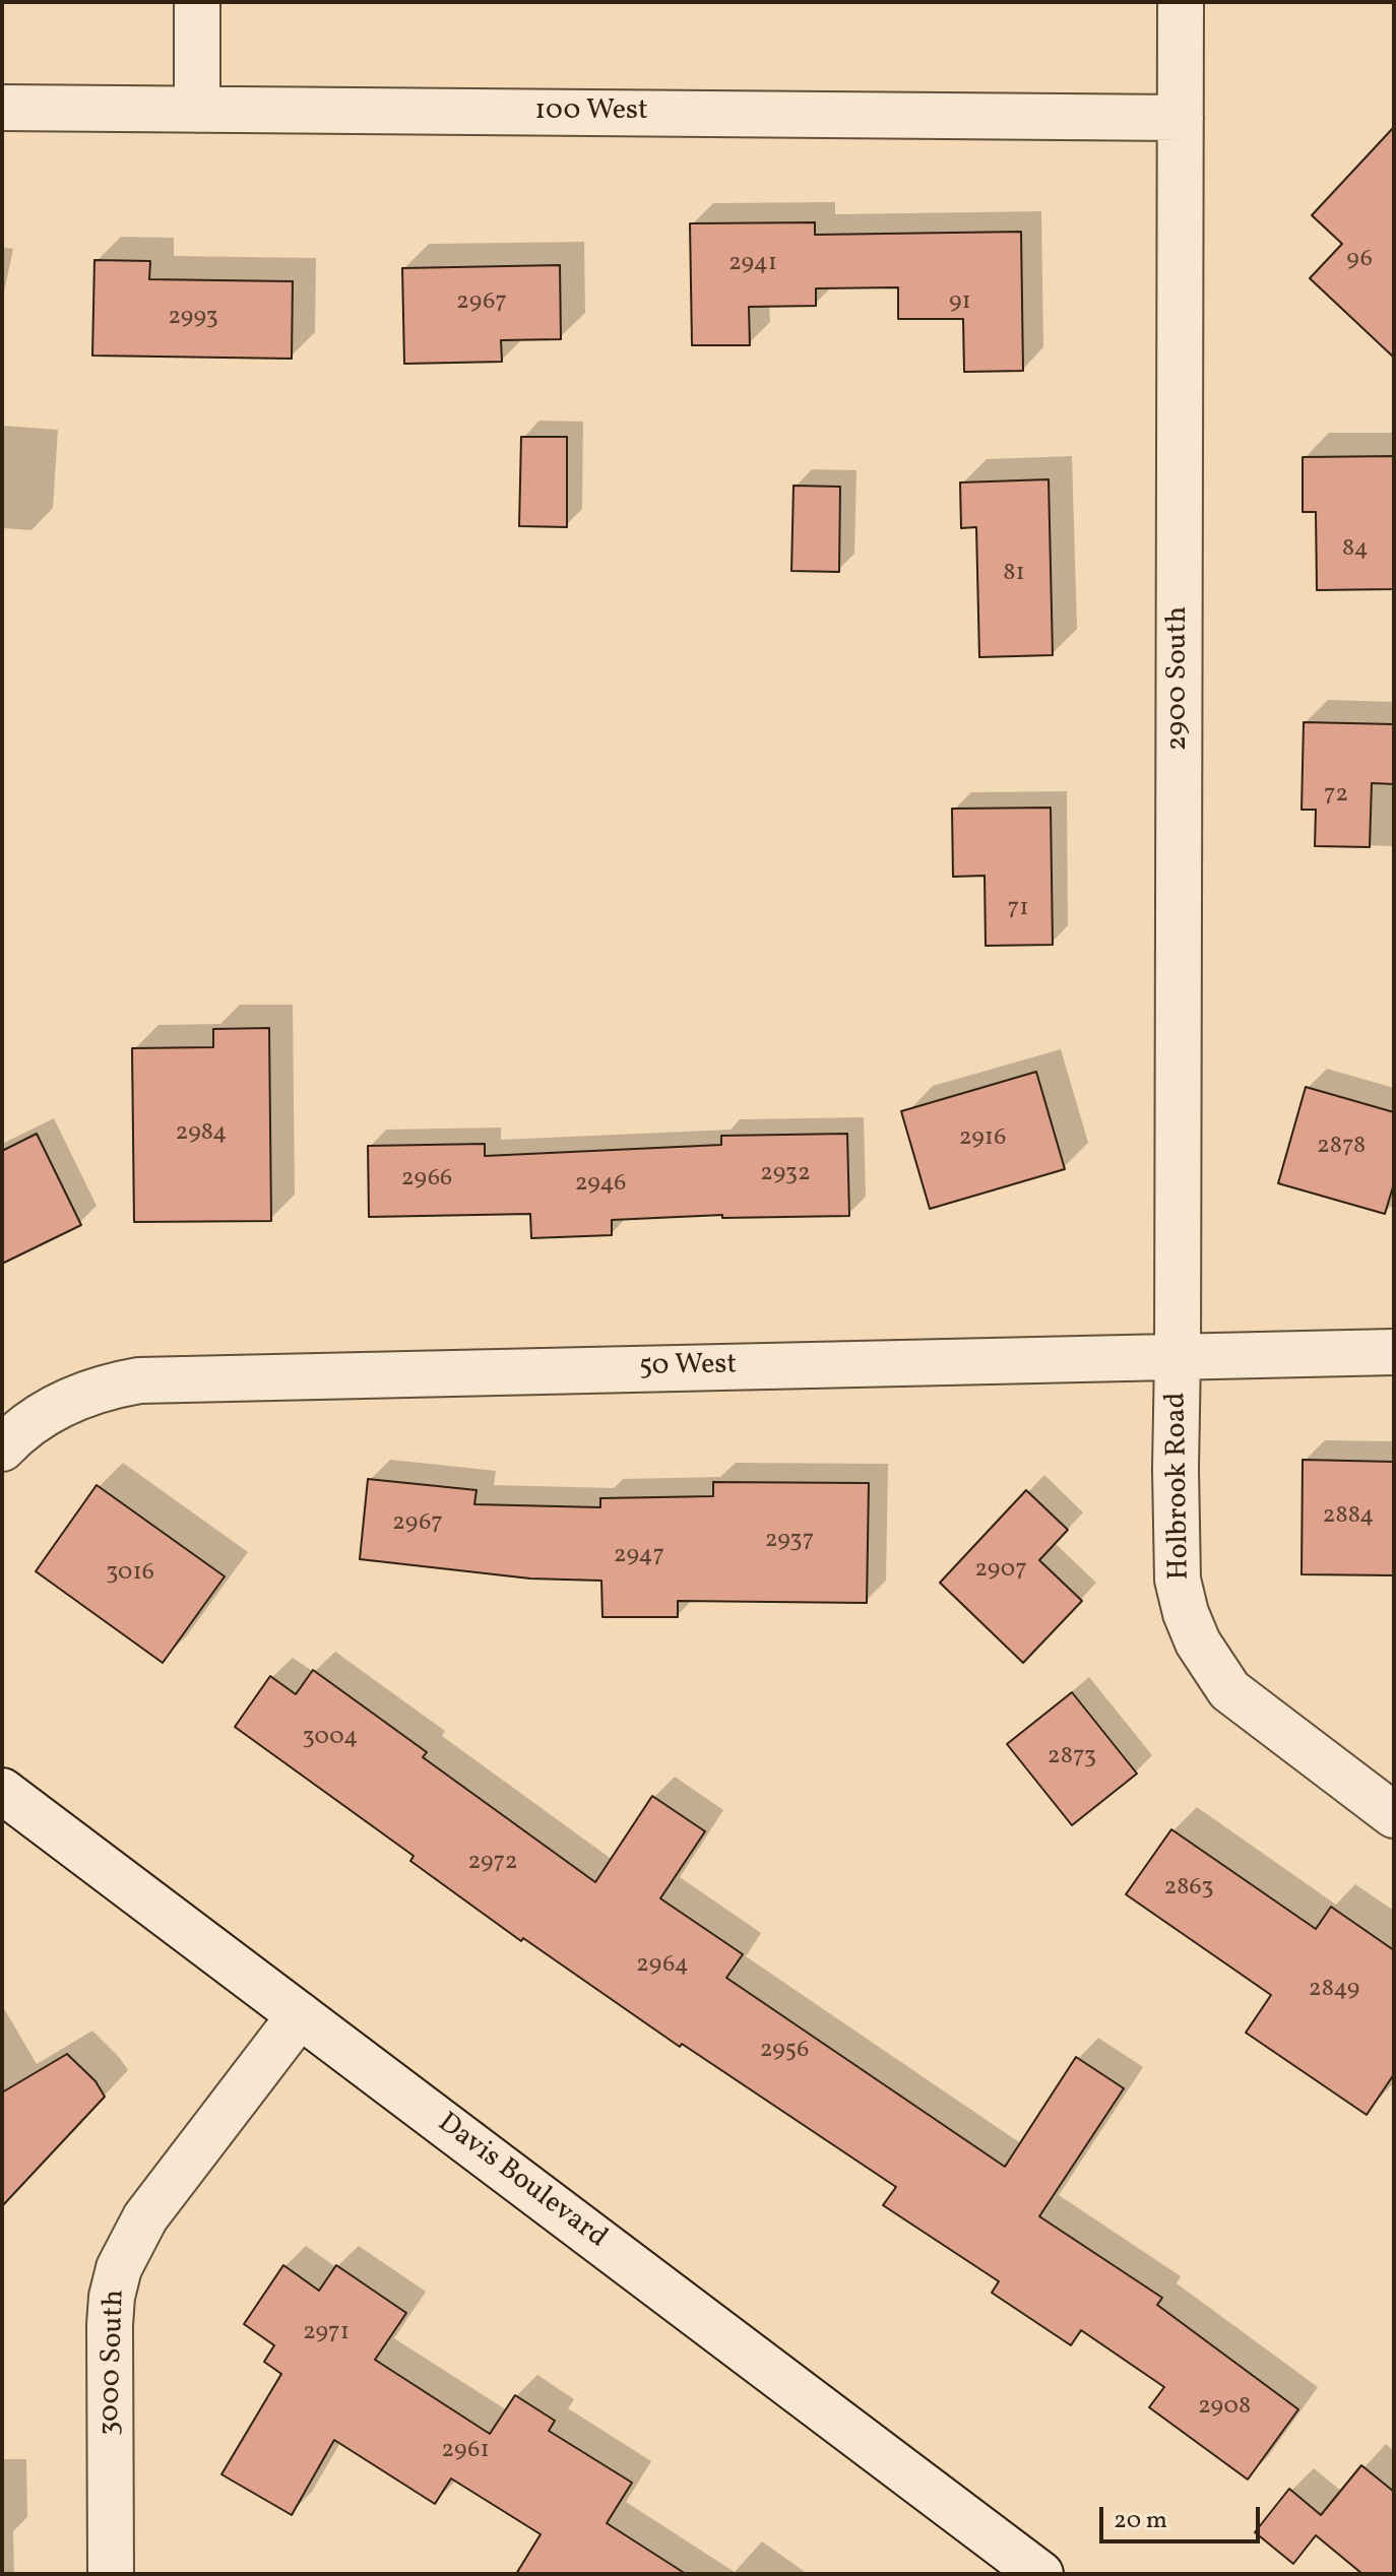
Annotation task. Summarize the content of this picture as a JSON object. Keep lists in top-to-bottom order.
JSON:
{
  "streets": {
    "street": [
      "100 West",
      "2900 South",
      "50 West",
      "Holbrook Road",
      "Davis Boulevard",
      "3000 South"
    ]
  },
  "crossings": [
    ["100 West", "2900 South"],
    ["2900 South", "50 West"],
    ["2900 South", "Holbrook Road"],
    ["50 West", "Holbrook Road"],
    ["Davis Boulevard", "3000 South"]
  ],
  "house_numbers": [
    "96",
    "2941",
    "2967",
    "91",
    "2993",
    "84",
    "81",
    "72",
    "71",
    "2984",
    "2916",
    "2878",
    "2932",
    "2966",
    "2946",
    "2884",
    "2967",
    "2937",
    "2947",
    "2907",
    "3016",
    "3004",
    "2873",
    "2972",
    "2863",
    "2964",
    "2849",
    "2956",
    "2971",
    "2908",
    "2961"
  ],
  "scale_bar": "20 m"
}
